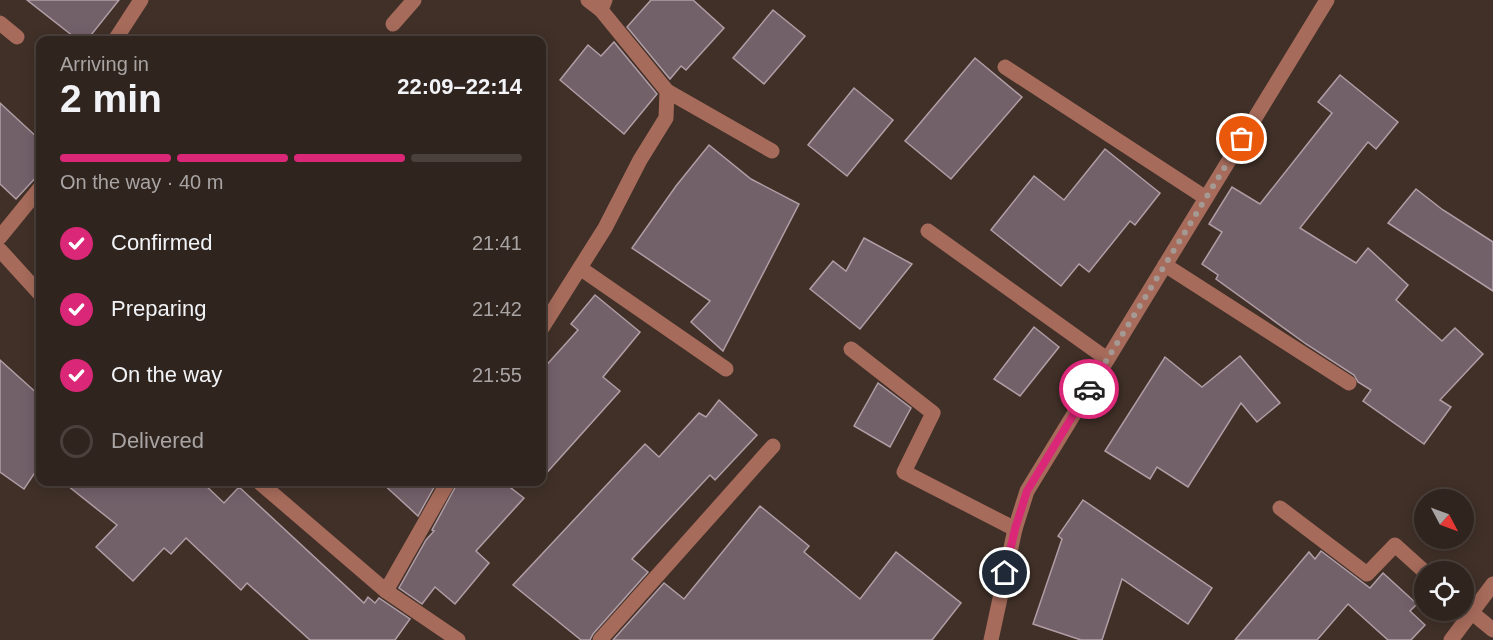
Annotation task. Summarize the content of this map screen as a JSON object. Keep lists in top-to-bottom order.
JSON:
{
  "north": "bottom right",
  "page": {
    "heading": ["2 min", "Arriving in", "22:09–22:14"],
    "bar": "On the way · 40 m",
    "list": [
      ["Confirmed", "21:41"],
      ["Preparing", "21:42"],
      ["On the way", "21:55"],
      "Delivered"
    ]
  }
}
